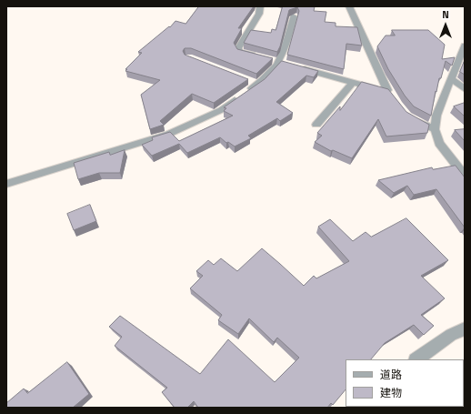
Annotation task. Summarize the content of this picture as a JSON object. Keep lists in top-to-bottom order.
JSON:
{
  "legend": ["道路", "建物"],
  "north": "top"
}
